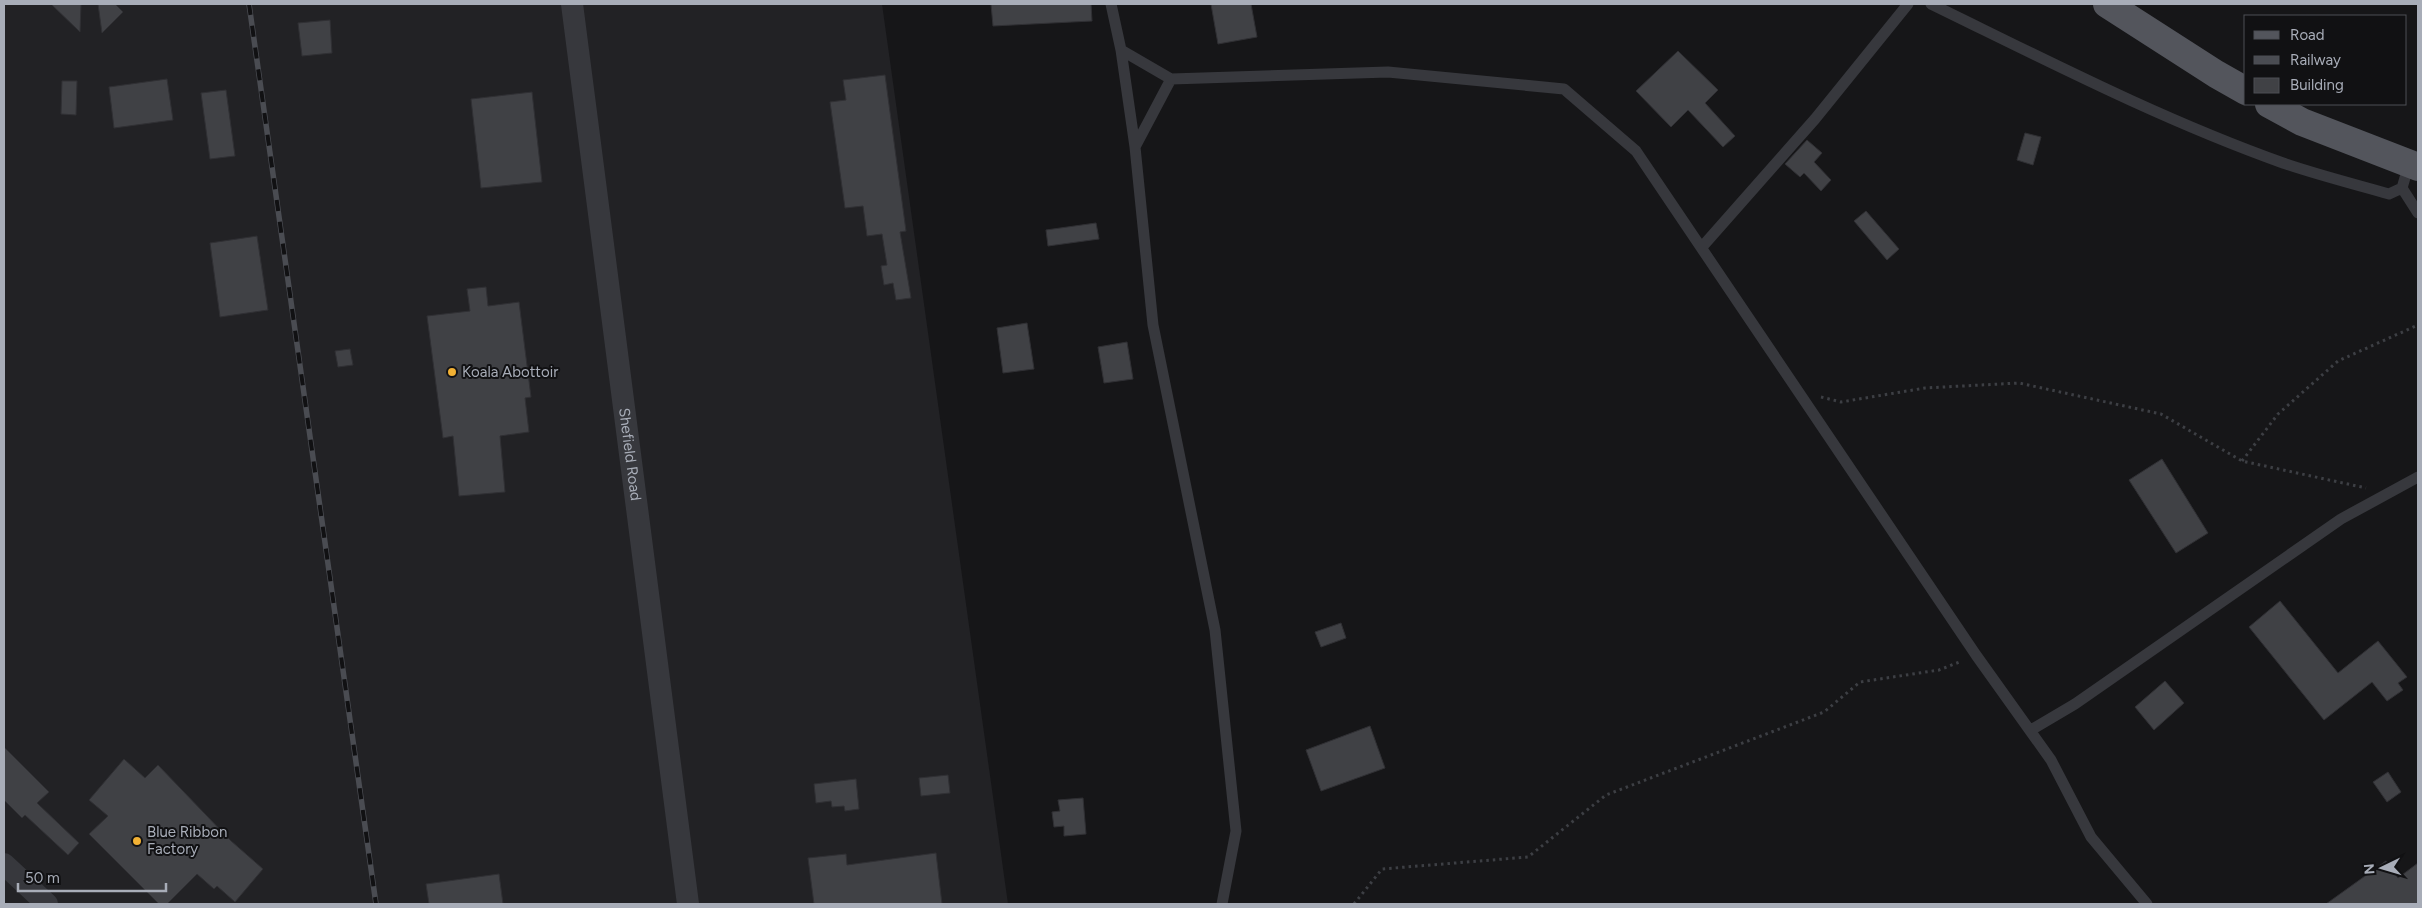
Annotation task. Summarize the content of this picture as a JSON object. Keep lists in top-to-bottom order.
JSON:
{
  "streets": {
    "street": ["Shefield Road"]
  },
  "places": ["Koala Abottoir", "Blue Ribbon Factory"],
  "legend": ["Road", "Railway", "Building"],
  "scale_bar": "50 m",
  "north": "left"
}
